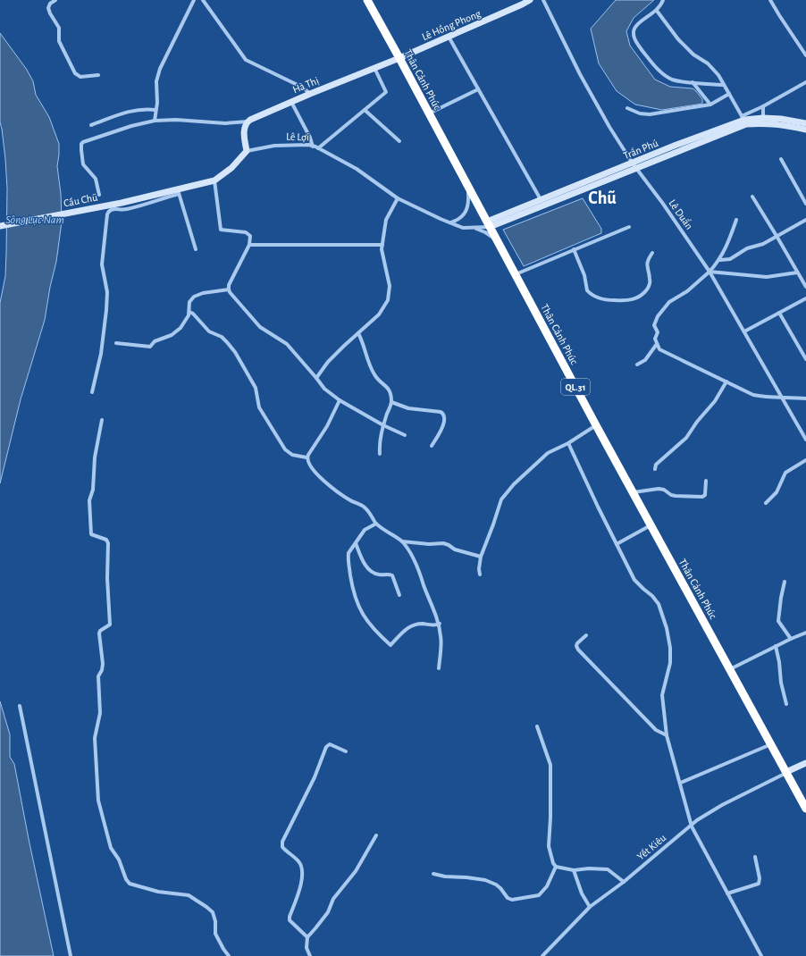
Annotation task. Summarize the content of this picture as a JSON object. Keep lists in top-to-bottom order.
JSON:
{
  "streets": {
    "highway": ["Thân Cảnh Phúc", "QL.31"],
    "street": [
      "Lê Hồng Phong",
      "Hà Thị",
      "Lê Lợi",
      "Trần Phú",
      "Cầu Chũ",
      "Lê Duẩn",
      "Yết Kiêu"
    ]
  },
  "crossings": [
    ["Lê Hồng Phong", "Thân Cảnh Phúc"],
    ["Lê Hồng Phong", "Hà Thị"],
    ["Thân Cảnh Phúc", "Hà Thị"],
    ["Thân Cảnh Phúc", "Lê Lợi"],
    ["Thân Cảnh Phúc", "Trần Phú"],
    ["Thân Cảnh Phúc", "QL.31"],
    ["Thân Cảnh Phúc", "Yết Kiêu"],
    ["Trần Phú", "Lê Duẩn"],
    ["QL.31", "Yết Kiêu"]
  ],
  "districts": ["Chũ"],
  "water": ["Sông Lục Nam"]
}
